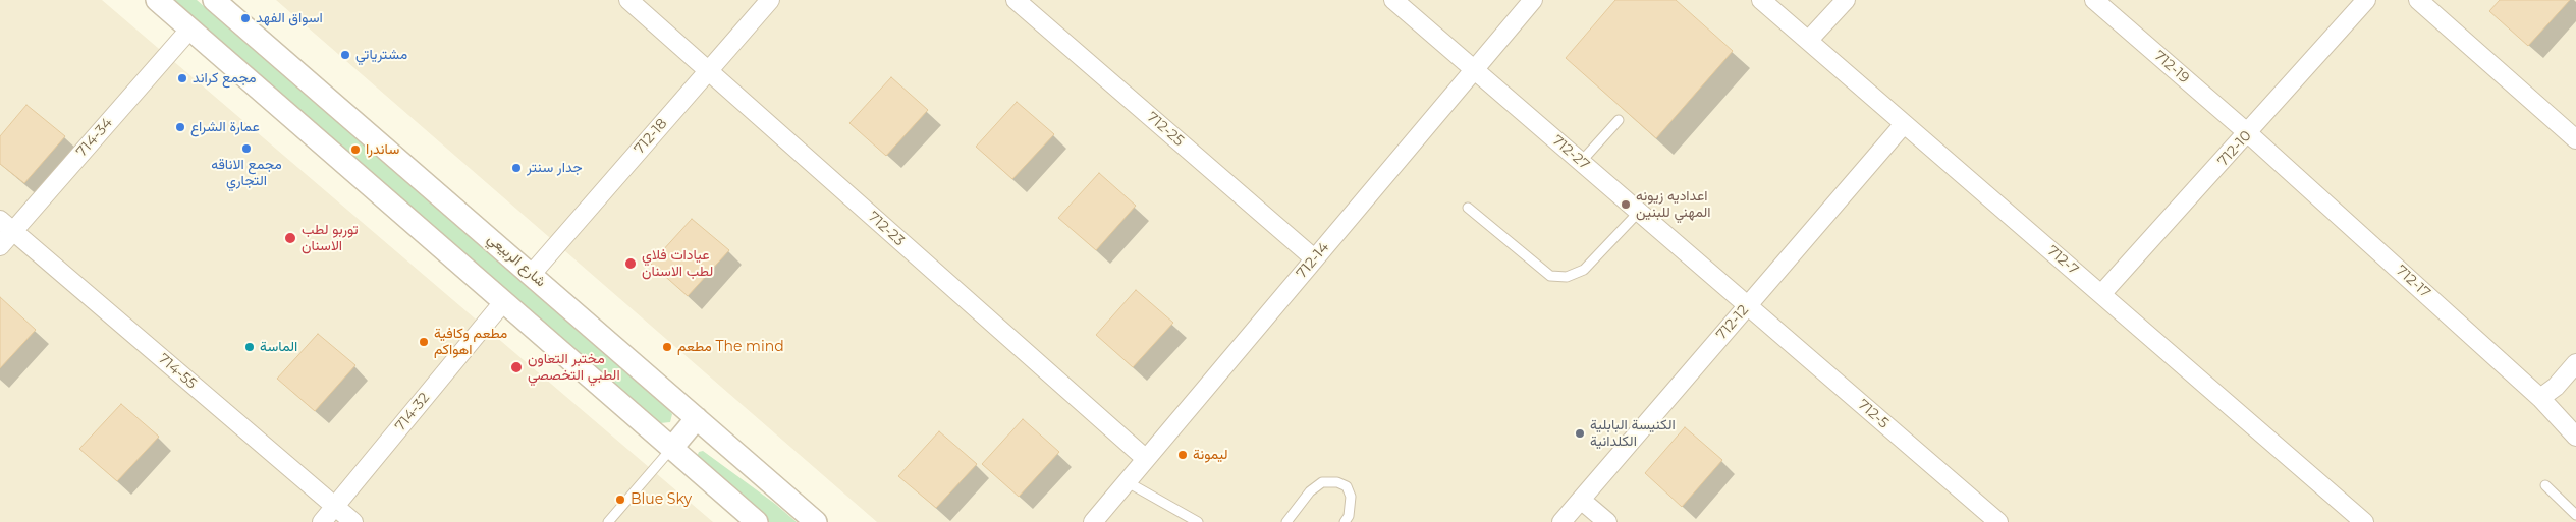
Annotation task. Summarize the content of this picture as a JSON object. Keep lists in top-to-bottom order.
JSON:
{
  "streets": {
    "street": [
      "712-19",
      "712-25",
      "712-18",
      "714-34",
      "712-10",
      "712-27",
      "712-23",
      "شارع الربيعي",
      "712-14",
      "712-7",
      "712-17",
      "712-12",
      "714-55",
      "714-32",
      "712-5"
    ]
  },
  "crossings": [
    ["712-19", "712-10"],
    ["712-19", "712-17"],
    ["712-25", "712-14"],
    ["712-18", "712-23"],
    ["712-18", "شارع الربيعي"],
    ["714-34", "714-55"],
    ["712-10", "712-7"],
    ["712-10", "712-17"],
    ["712-27", "712-14"],
    ["712-27", "712-12"],
    ["712-27", "712-5"],
    ["712-23", "712-14"],
    ["712-7", "712-12"],
    ["712-12", "712-5"],
    ["714-55", "714-32"]
  ],
  "places": [
    "اسواق الفهد",
    "مشترياتي",
    "مجمع كراند",
    "عمارة الشراع",
    "مجمع الاناقه التجاري",
    "ساندرا",
    "جدار سنتر",
    "اعداديه زيونه المهني للبنين",
    "توربو لطب الاسنان",
    "عيادات فلاي لطب الاسنان",
    "مطعم وكافية اهواكم",
    "الماسة",
    "مطعم The mind",
    "مختبر التعاون الطبي التخصصي",
    "الكنيسة البابلية الكلدانية",
    "ليمونة",
    "Blue Sky"
  ]
}
